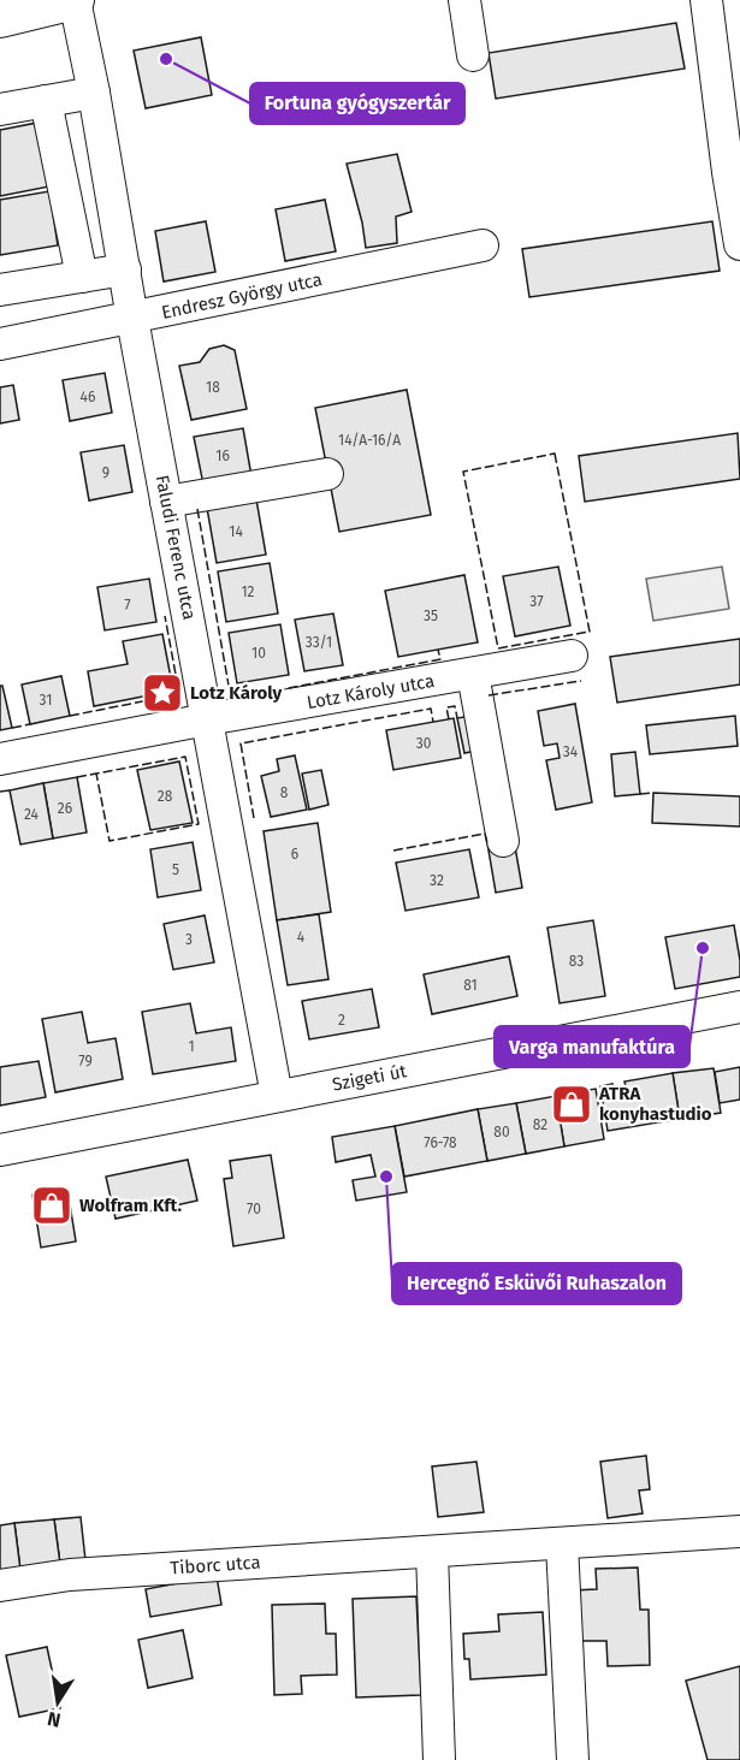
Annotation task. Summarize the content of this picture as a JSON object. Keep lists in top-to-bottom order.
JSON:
{
  "streets": {
    "street": [
      "Endresz György utca",
      "Faludi Ferenc utca",
      "Lotz Károly utca",
      "Szigeti út",
      "Tiborc utca"
    ]
  },
  "crossings": [
    ["Endresz György utca", "Faludi Ferenc utca"],
    ["Faludi Ferenc utca", "Lotz Károly utca"],
    ["Faludi Ferenc utca", "Szigeti út"]
  ],
  "places": {
    "other": ["Fortuna gyógyszertár", "Varga manufaktúra", "Hercegnő Esküvői Ruhaszalon"],
    "place": ["Lotz Károly"],
    "shop": ["ATRA konyhastudio", "Wolfram Kft."]
  },
  "house_numbers": [
    "18",
    "46",
    "14/A-16/A",
    "16",
    "9",
    "14",
    "12",
    "37",
    "7",
    "35",
    "33/1",
    "10",
    "31",
    "30",
    "34",
    "8",
    "28",
    "26",
    "24",
    "6",
    "5",
    "32",
    "4",
    "3",
    "83",
    "81",
    "2",
    "1",
    "79",
    "82",
    "80",
    "76-78",
    "70"
  ],
  "north": "bottom"
}
